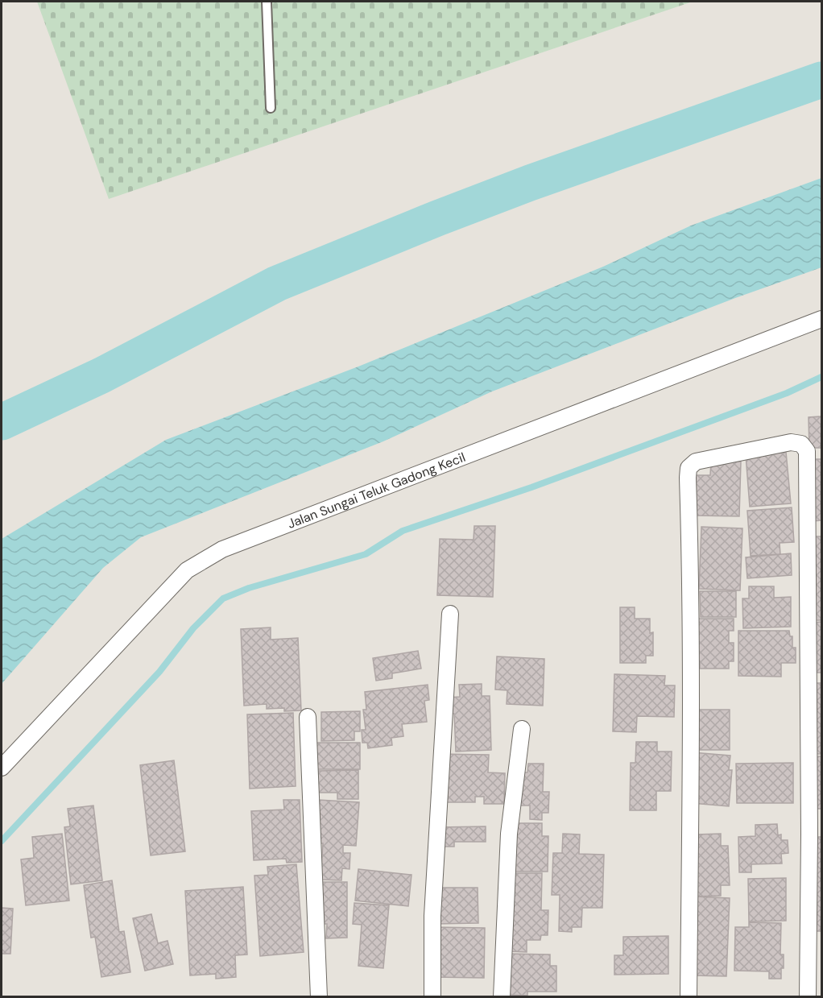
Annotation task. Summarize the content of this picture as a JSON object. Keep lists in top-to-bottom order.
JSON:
{
  "streets": {
    "street": ["Jalan Sungai Teluk Gadong Kecil"]
  }
}
